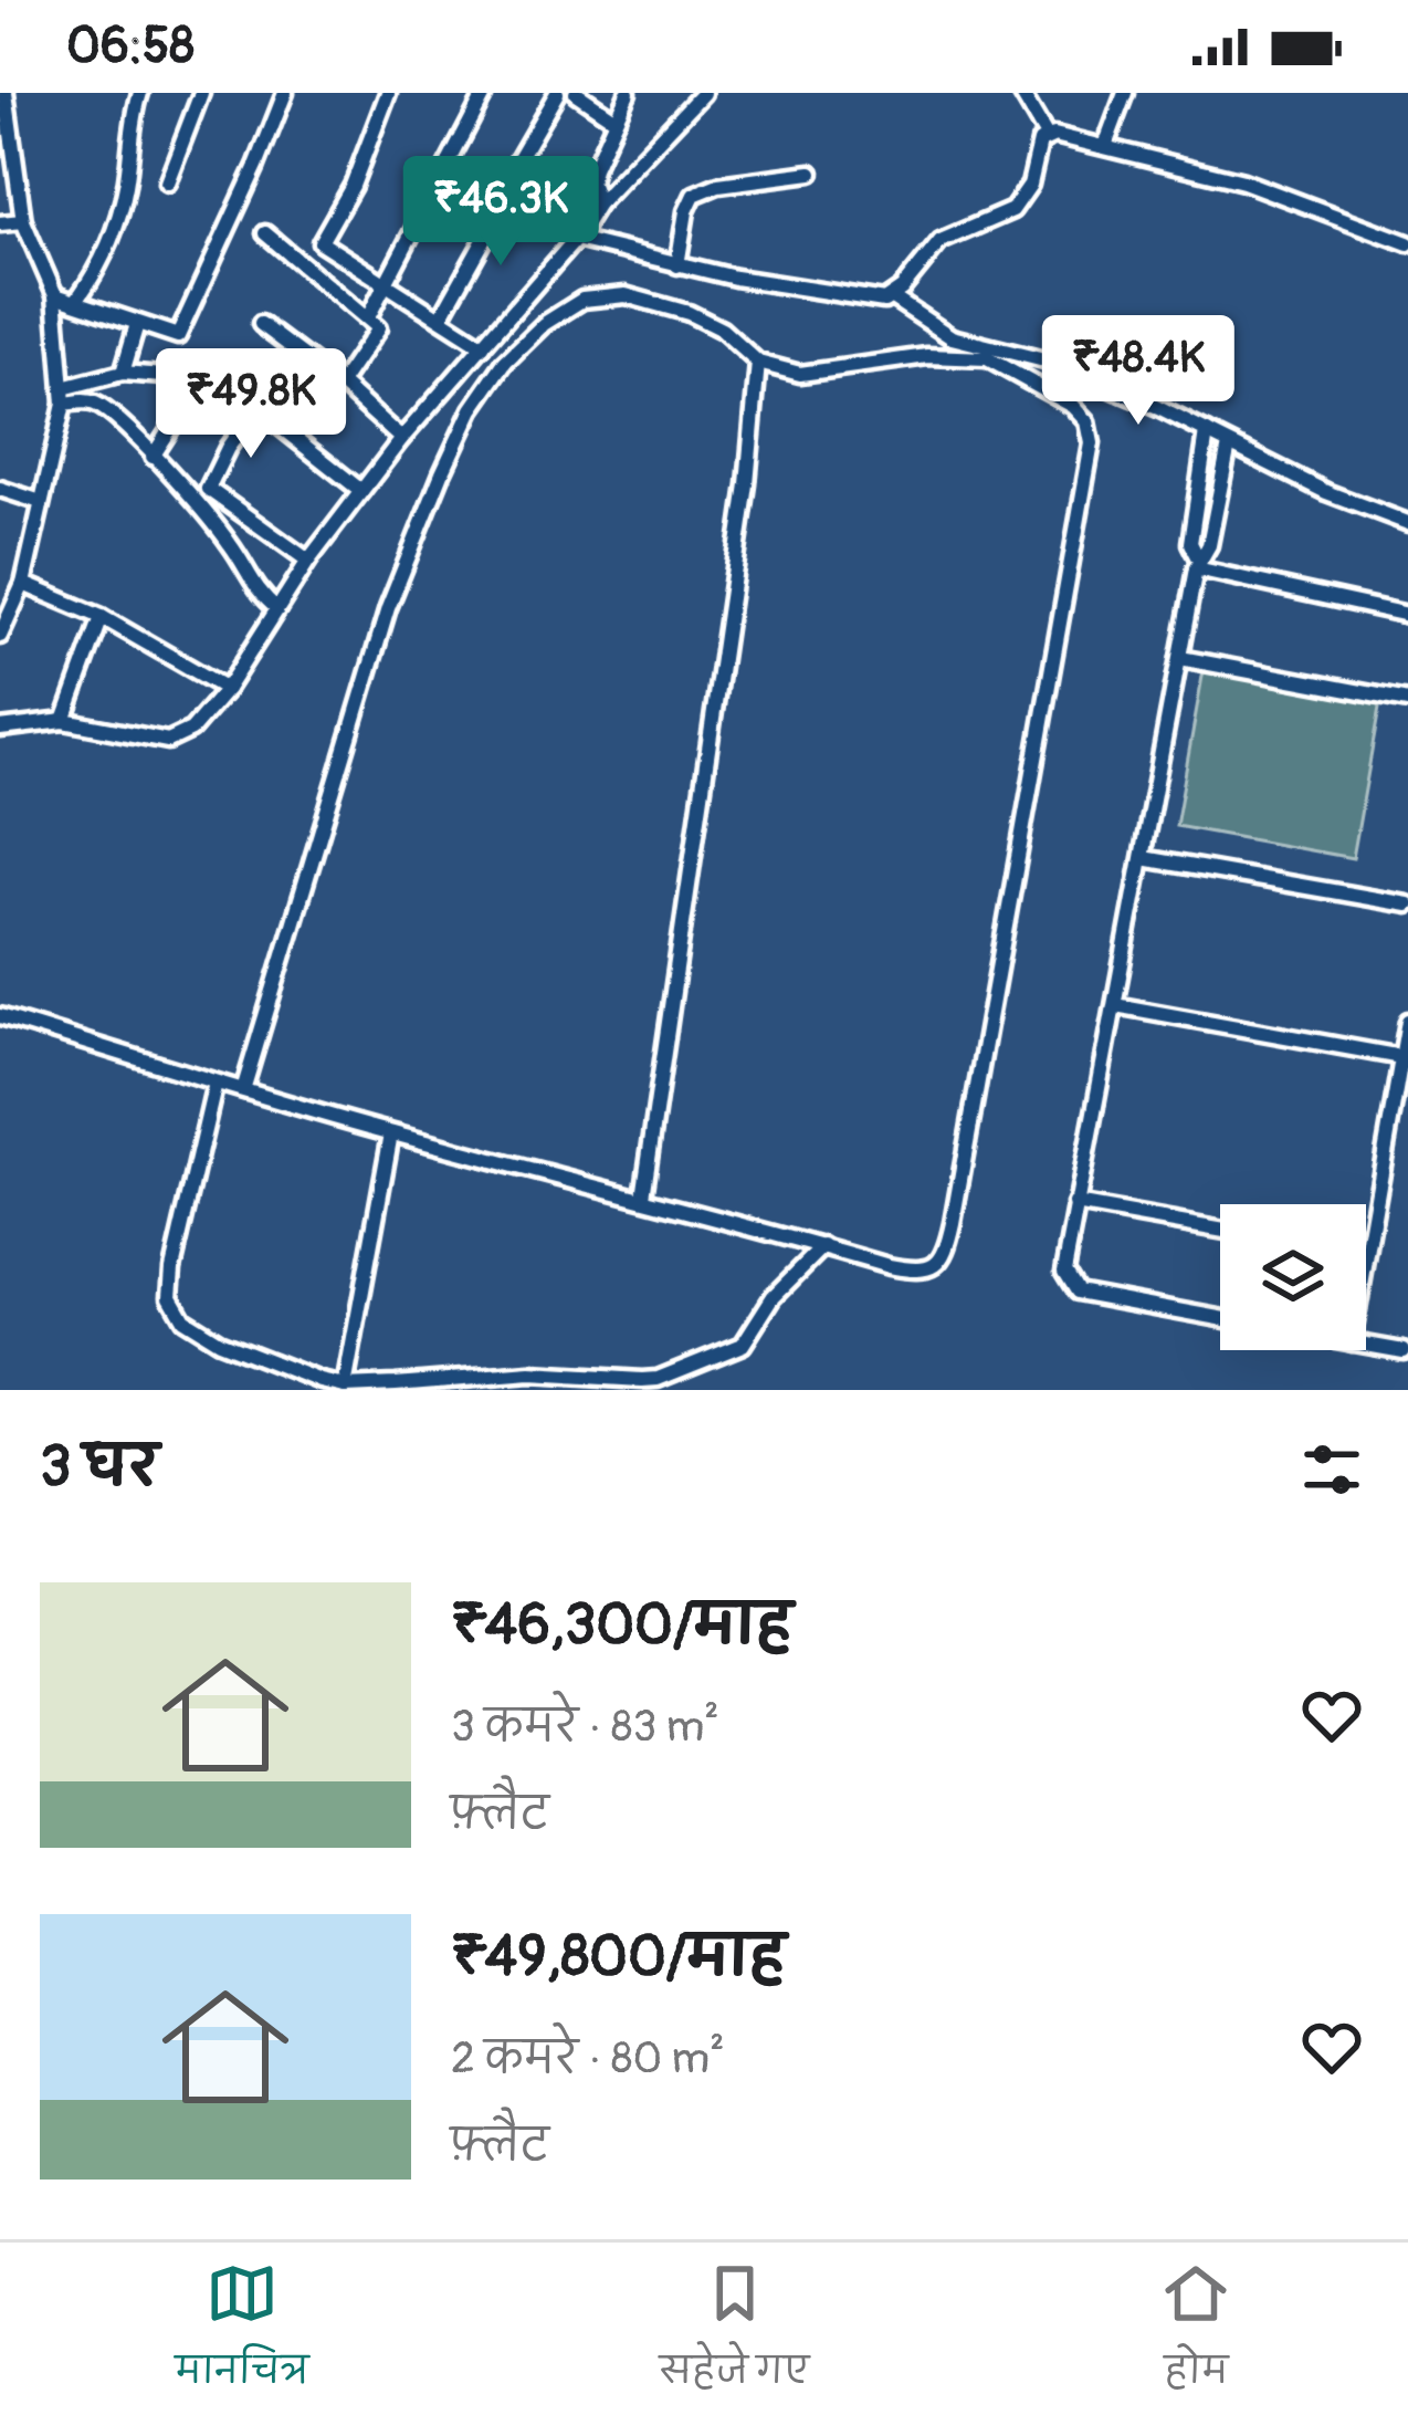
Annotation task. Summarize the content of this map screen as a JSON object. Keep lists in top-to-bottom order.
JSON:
{
  "page": {
    "status": "06:58",
    "price": ["₹46.3K", "₹48.4K", "₹49.8K"],
    "heading": "3 घर",
    "list": [
      {
        "name": "₹46,300/माह",
        "note": "3 कमरे · 83 m² · फ़्लैट"
      },
      {
        "name": "₹49,800/माह",
        "note": "2 कमरे · 80 m² · फ़्लैट"
      }
    ],
    "tabs": ["मानचित्र", "सहेजे गए", "होम"]
  }
}
